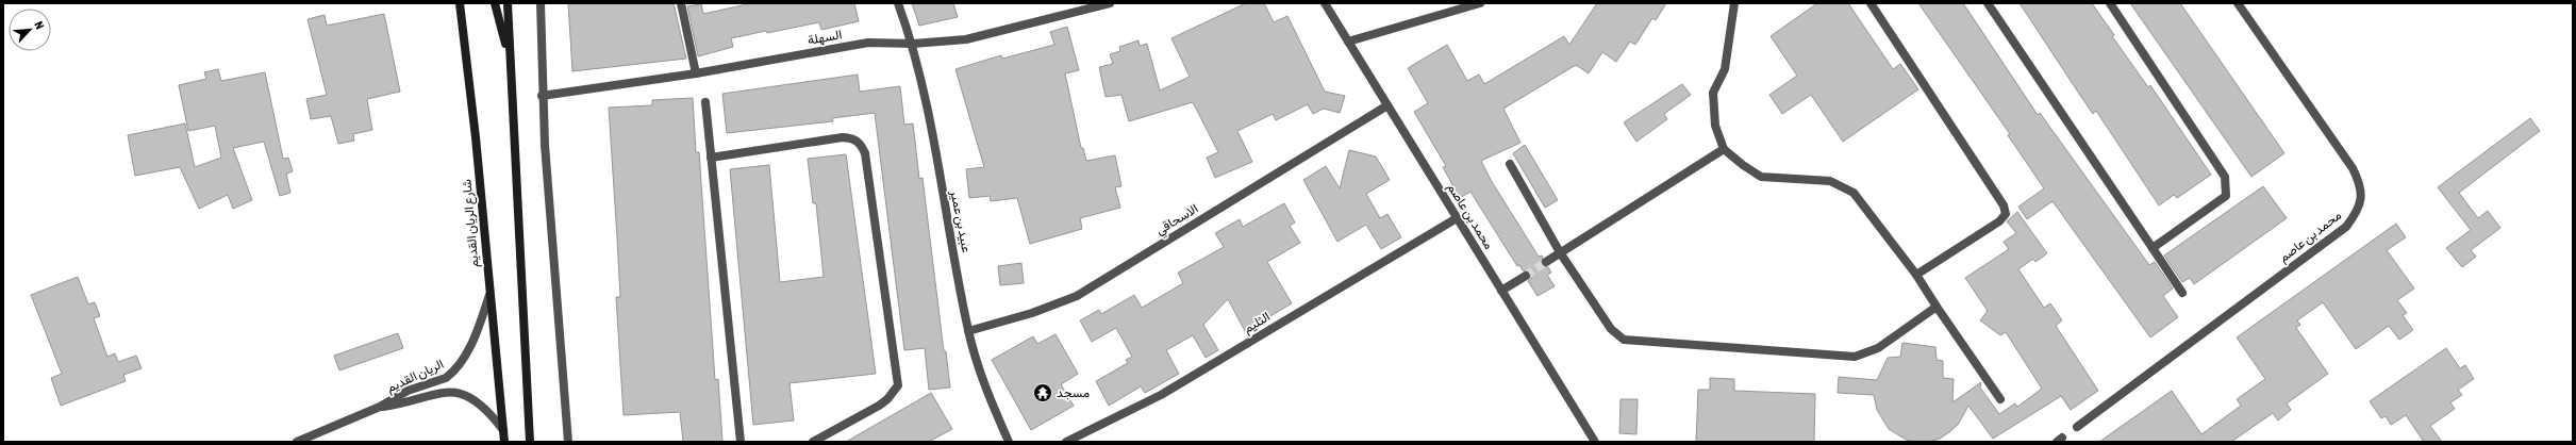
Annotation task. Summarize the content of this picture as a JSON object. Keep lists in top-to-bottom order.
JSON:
{
  "streets": {
    "street": [
      "السهلة",
      "محمد بن عاصم",
      "الاسحاقي",
      "عبيد بن عمير",
      "شارع الريان القديم",
      "الثليم",
      "الريان القديم"
    ]
  },
  "crossings": [
    ["السهلة", "عبيد بن عمير"],
    ["محمد بن عاصم", "الاسحاقي"],
    ["محمد بن عاصم", "الثليم"],
    ["الاسحاقي", "عبيد بن عمير"],
    ["شارع الريان القديم", "الريان القديم"]
  ],
  "places": {
    "temple": ["مسجد"]
  },
  "north": "top right"
}
